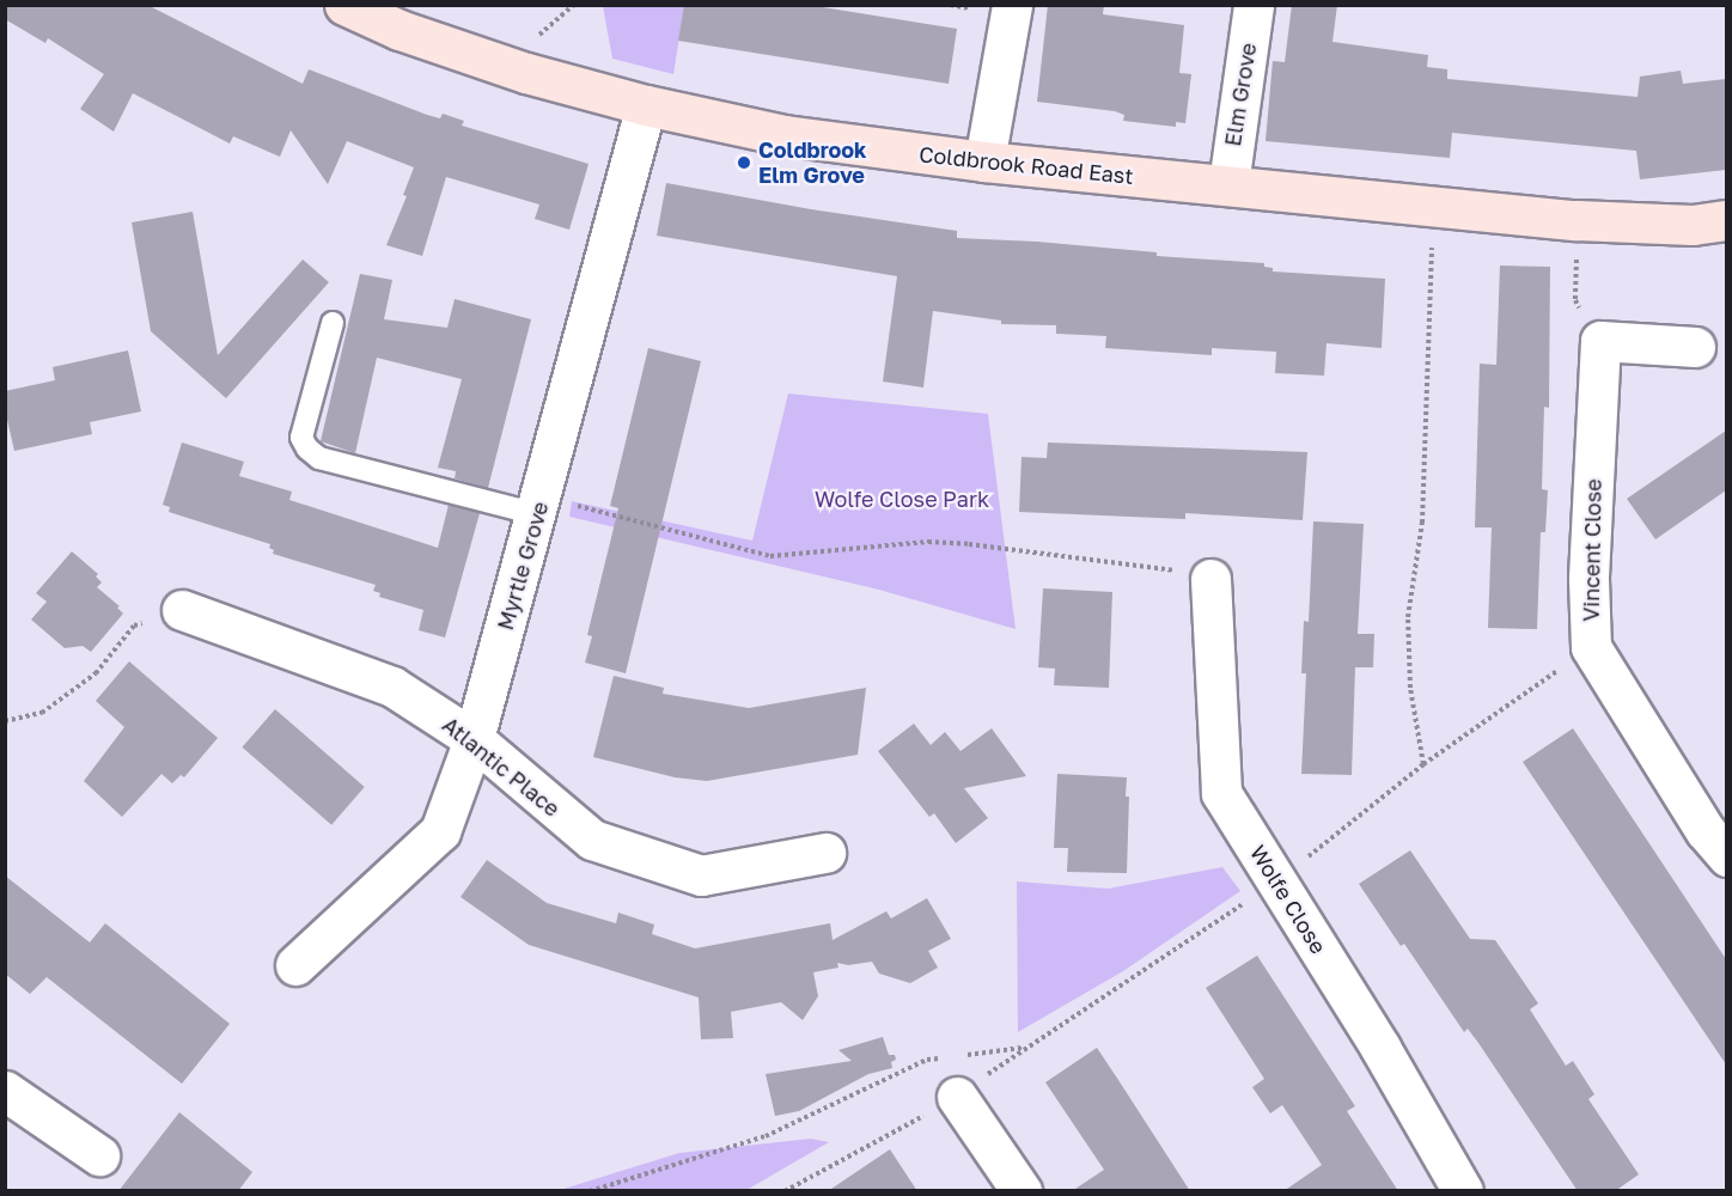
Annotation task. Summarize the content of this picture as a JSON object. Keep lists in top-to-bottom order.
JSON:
{
  "streets": {
    "street": [
      "Elm Grove",
      "Coldbrook Road East",
      "Vincent Close",
      "Myrtle Grove",
      "Atlantic Place",
      "Wolfe Close"
    ]
  },
  "crossings": [
    ["Elm Grove", "Coldbrook Road East"],
    ["Coldbrook Road East", "Myrtle Grove"],
    ["Myrtle Grove", "Atlantic Place"]
  ],
  "parks": ["Wolfe Close Park"],
  "places": ["Coldbrook Elm Grove"]
}
